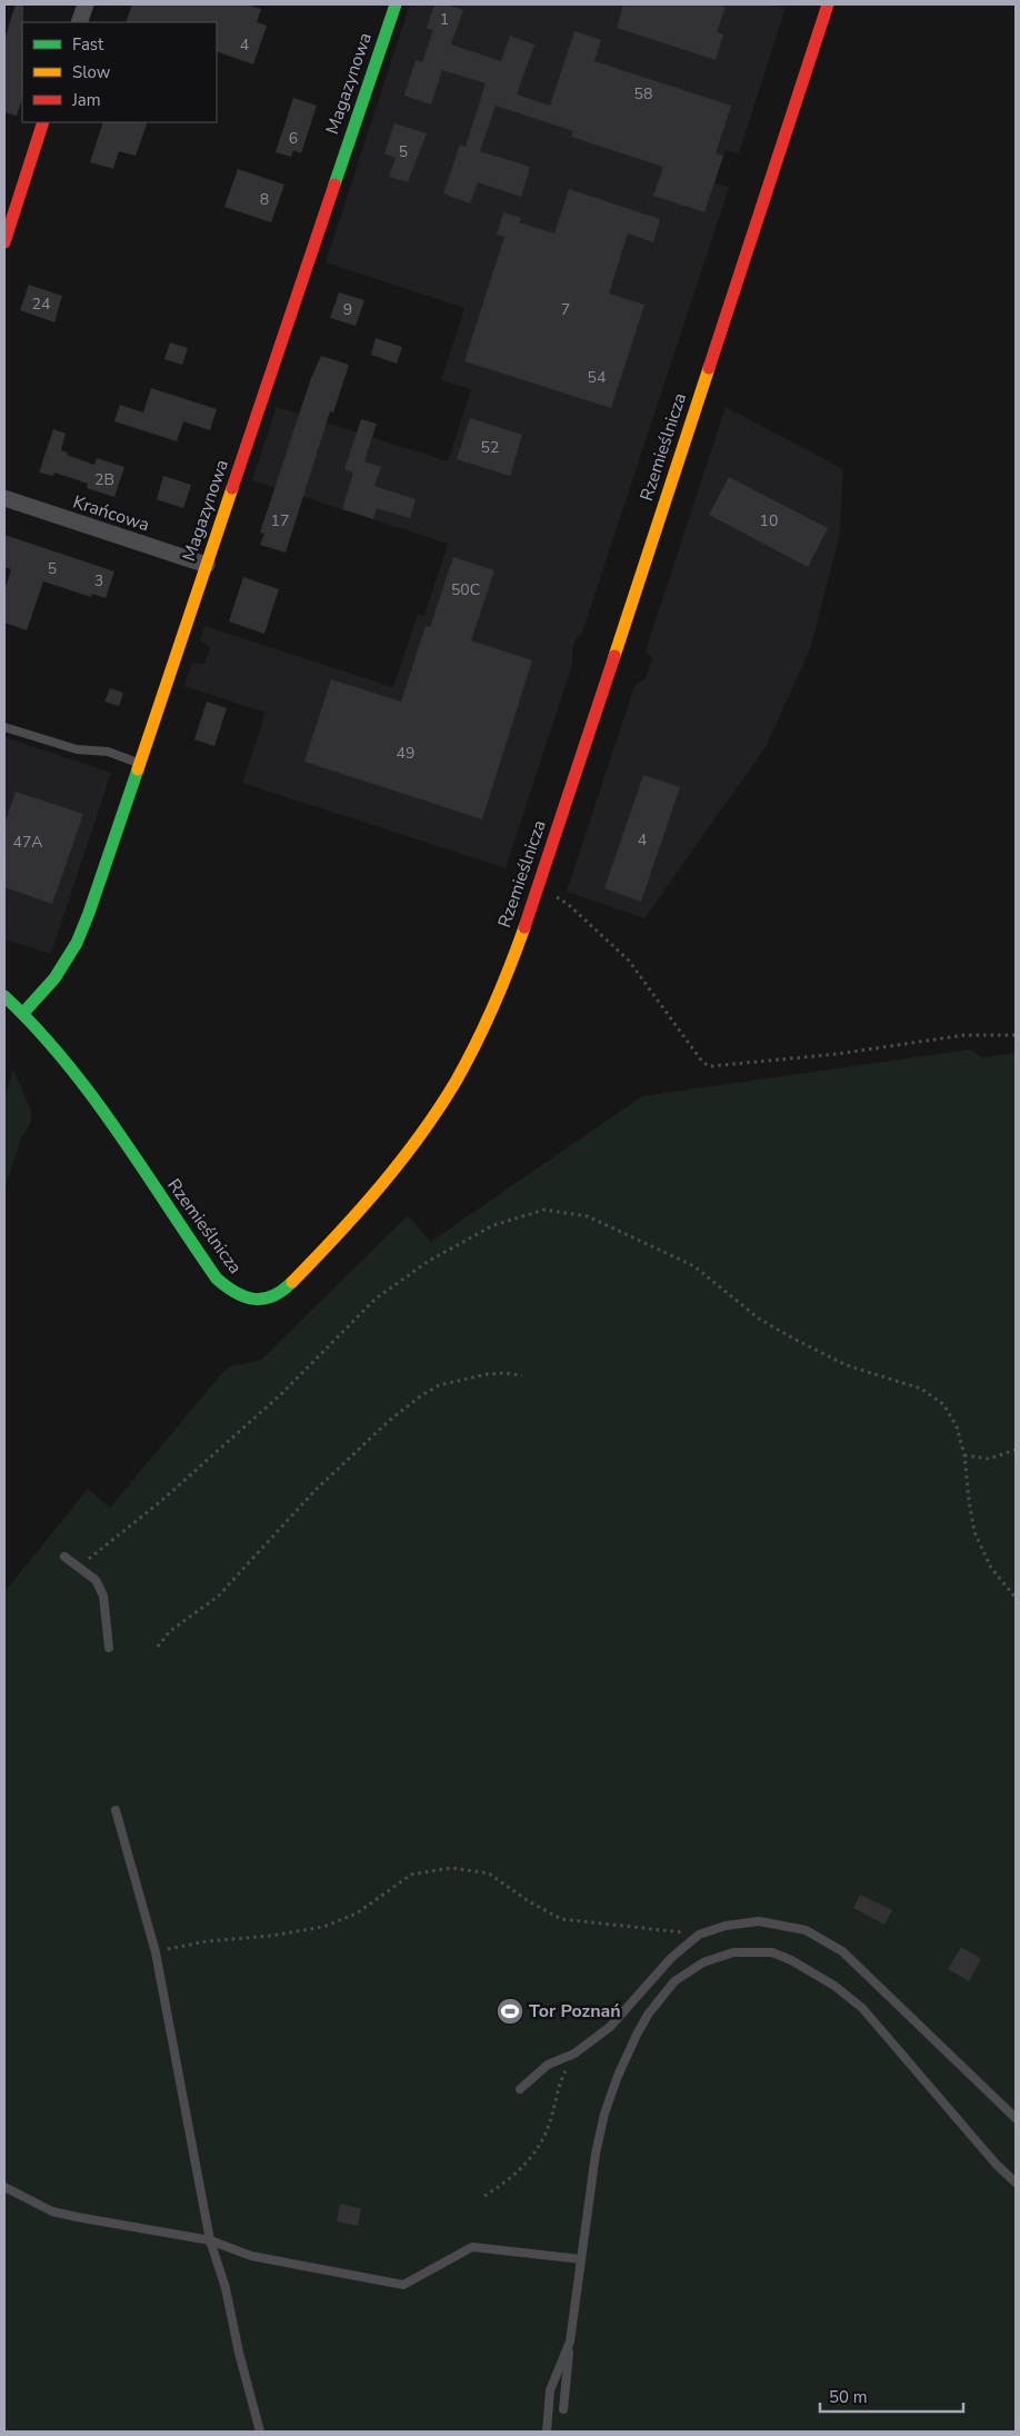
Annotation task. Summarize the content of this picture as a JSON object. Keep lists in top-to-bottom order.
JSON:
{
  "streets": {
    "street": ["Magazynowa", "Rzemieślnicza", "Krańcowa"]
  },
  "crossings": [
    ["Magazynowa", "Rzemieślnicza"],
    ["Magazynowa", "Krańcowa"]
  ],
  "places": {
    "sports": ["Tor Poznań"]
  },
  "house_numbers": [
    "1",
    "4",
    "58",
    "6",
    "5",
    "8",
    "24",
    "9",
    "7",
    "54",
    "52",
    "2B",
    "17",
    "10",
    "5",
    "3",
    "50C",
    "49",
    "4",
    "47A"
  ],
  "legend": ["Fast", "Slow", "Jam"],
  "scale_bar": "50 m"
}
